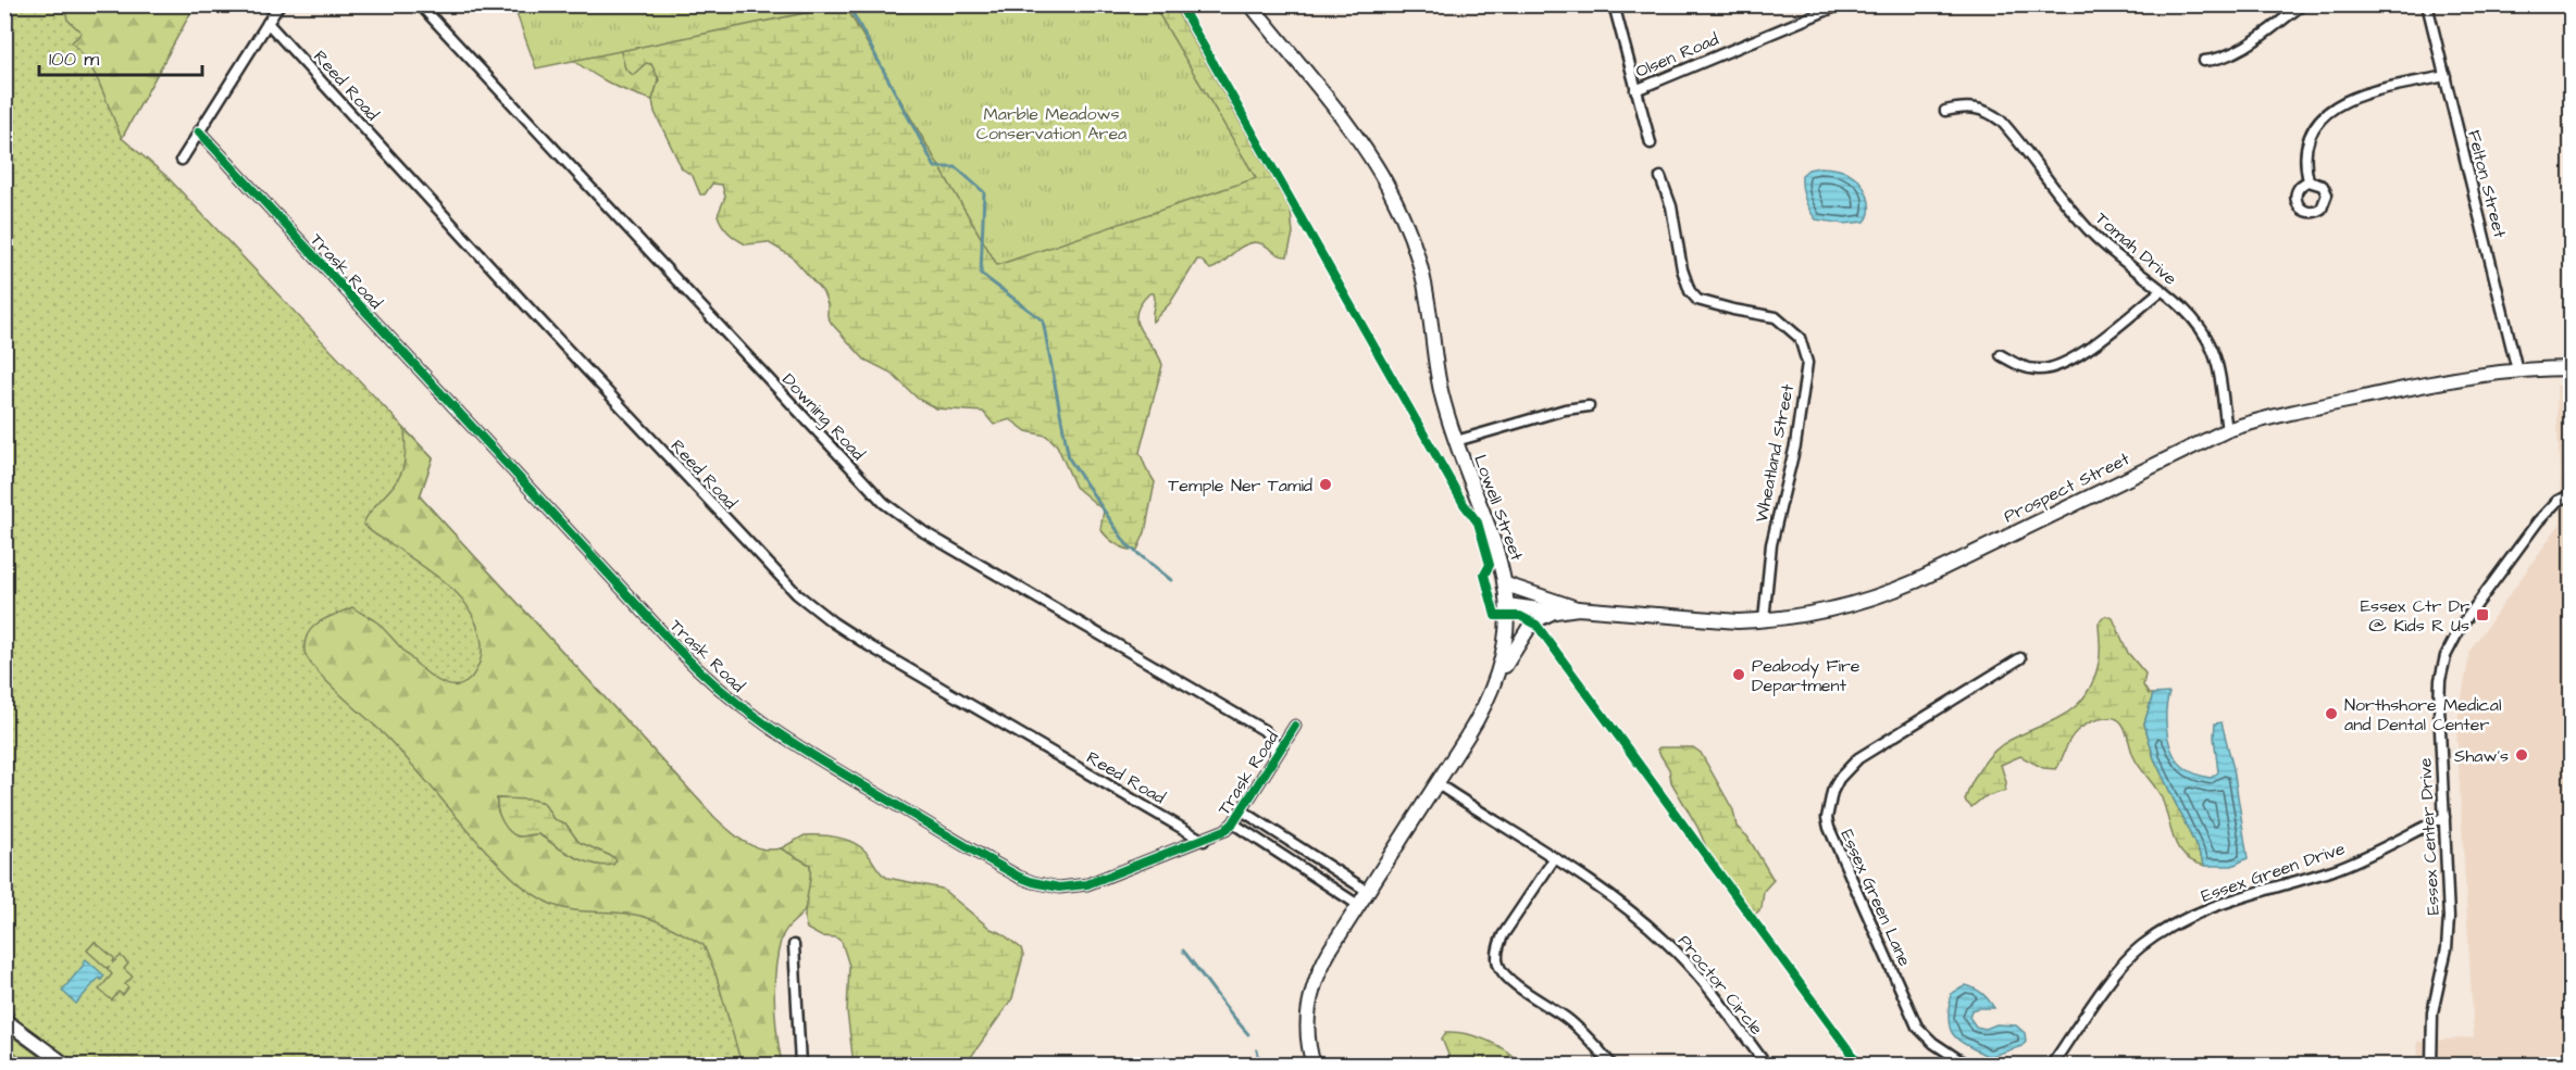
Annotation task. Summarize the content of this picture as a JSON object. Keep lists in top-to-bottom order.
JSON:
{
  "streets": {
    "main road": ["Prospect Street", "Lowell Street"],
    "street": [
      "Olsen Road",
      "Reed Road",
      "Felton Street",
      "Tomah Drive",
      "Trask Road",
      "Downing Road",
      "Wheatland Street",
      "Essex Center Drive",
      "Essex Green Drive",
      "Essex Green Lane",
      "Proctor Circle"
    ]
  },
  "crossings": [
    ["Reed Road", "Trask Road"],
    ["Felton Street", "Prospect Street"],
    ["Tomah Drive", "Prospect Street"],
    ["Trask Road", "Downing Road"],
    ["Wheatland Street", "Prospect Street"],
    ["Prospect Street", "Lowell Street"],
    ["Lowell Street", "Proctor Circle"],
    ["Essex Center Drive", "Essex Green Drive"]
  ],
  "parks": ["Marble Meadows Conservation Area"],
  "places": {
    "other": [
      "Temple Ner Tamid",
      "Peabody Fire Department",
      "Northshore Medical and Dental Center",
      "Shaw's"
    ],
    "transit": ["Essex Ctr Dr @ Kids R Us"]
  },
  "scale_bar": "100 m"
}
